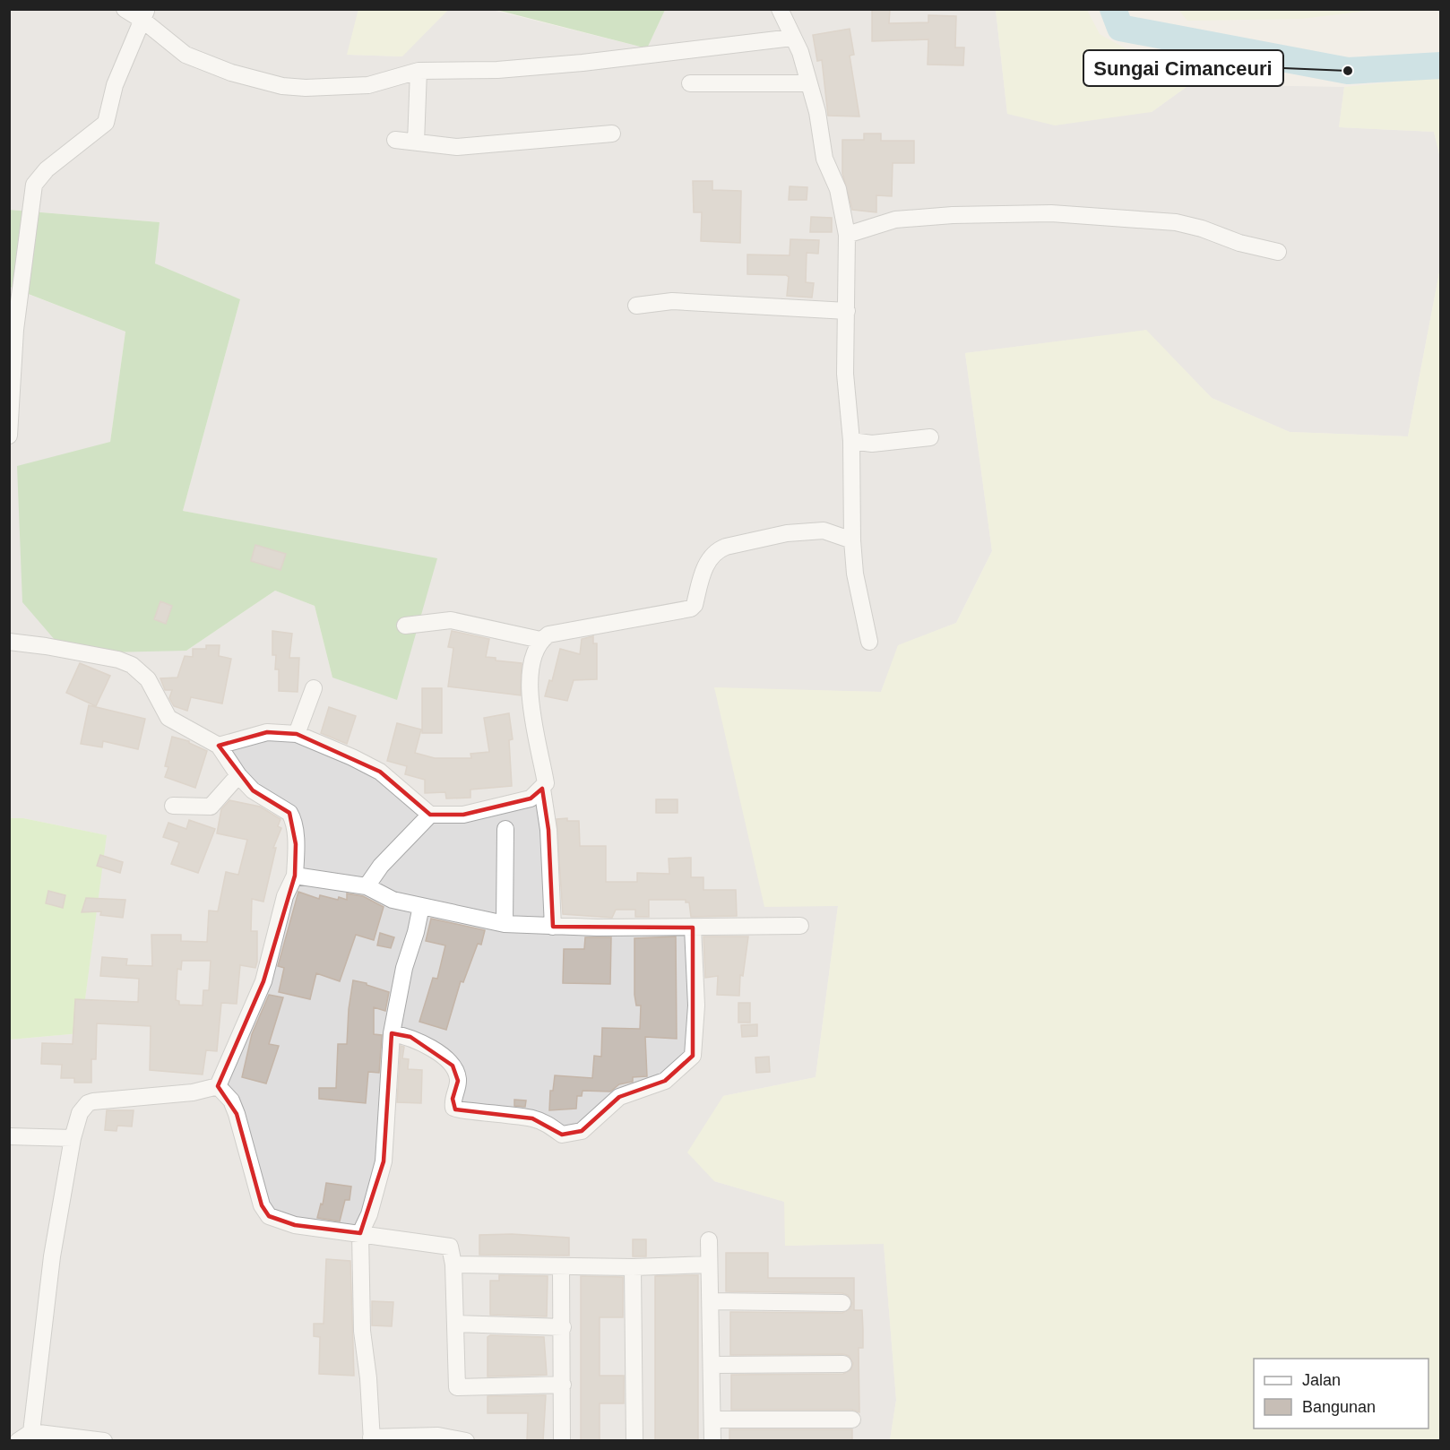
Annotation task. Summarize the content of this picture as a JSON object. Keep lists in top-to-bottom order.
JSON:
{
  "places": ["Sungai Cimanceuri"],
  "legend": ["Jalan", "Bangunan"]
}
